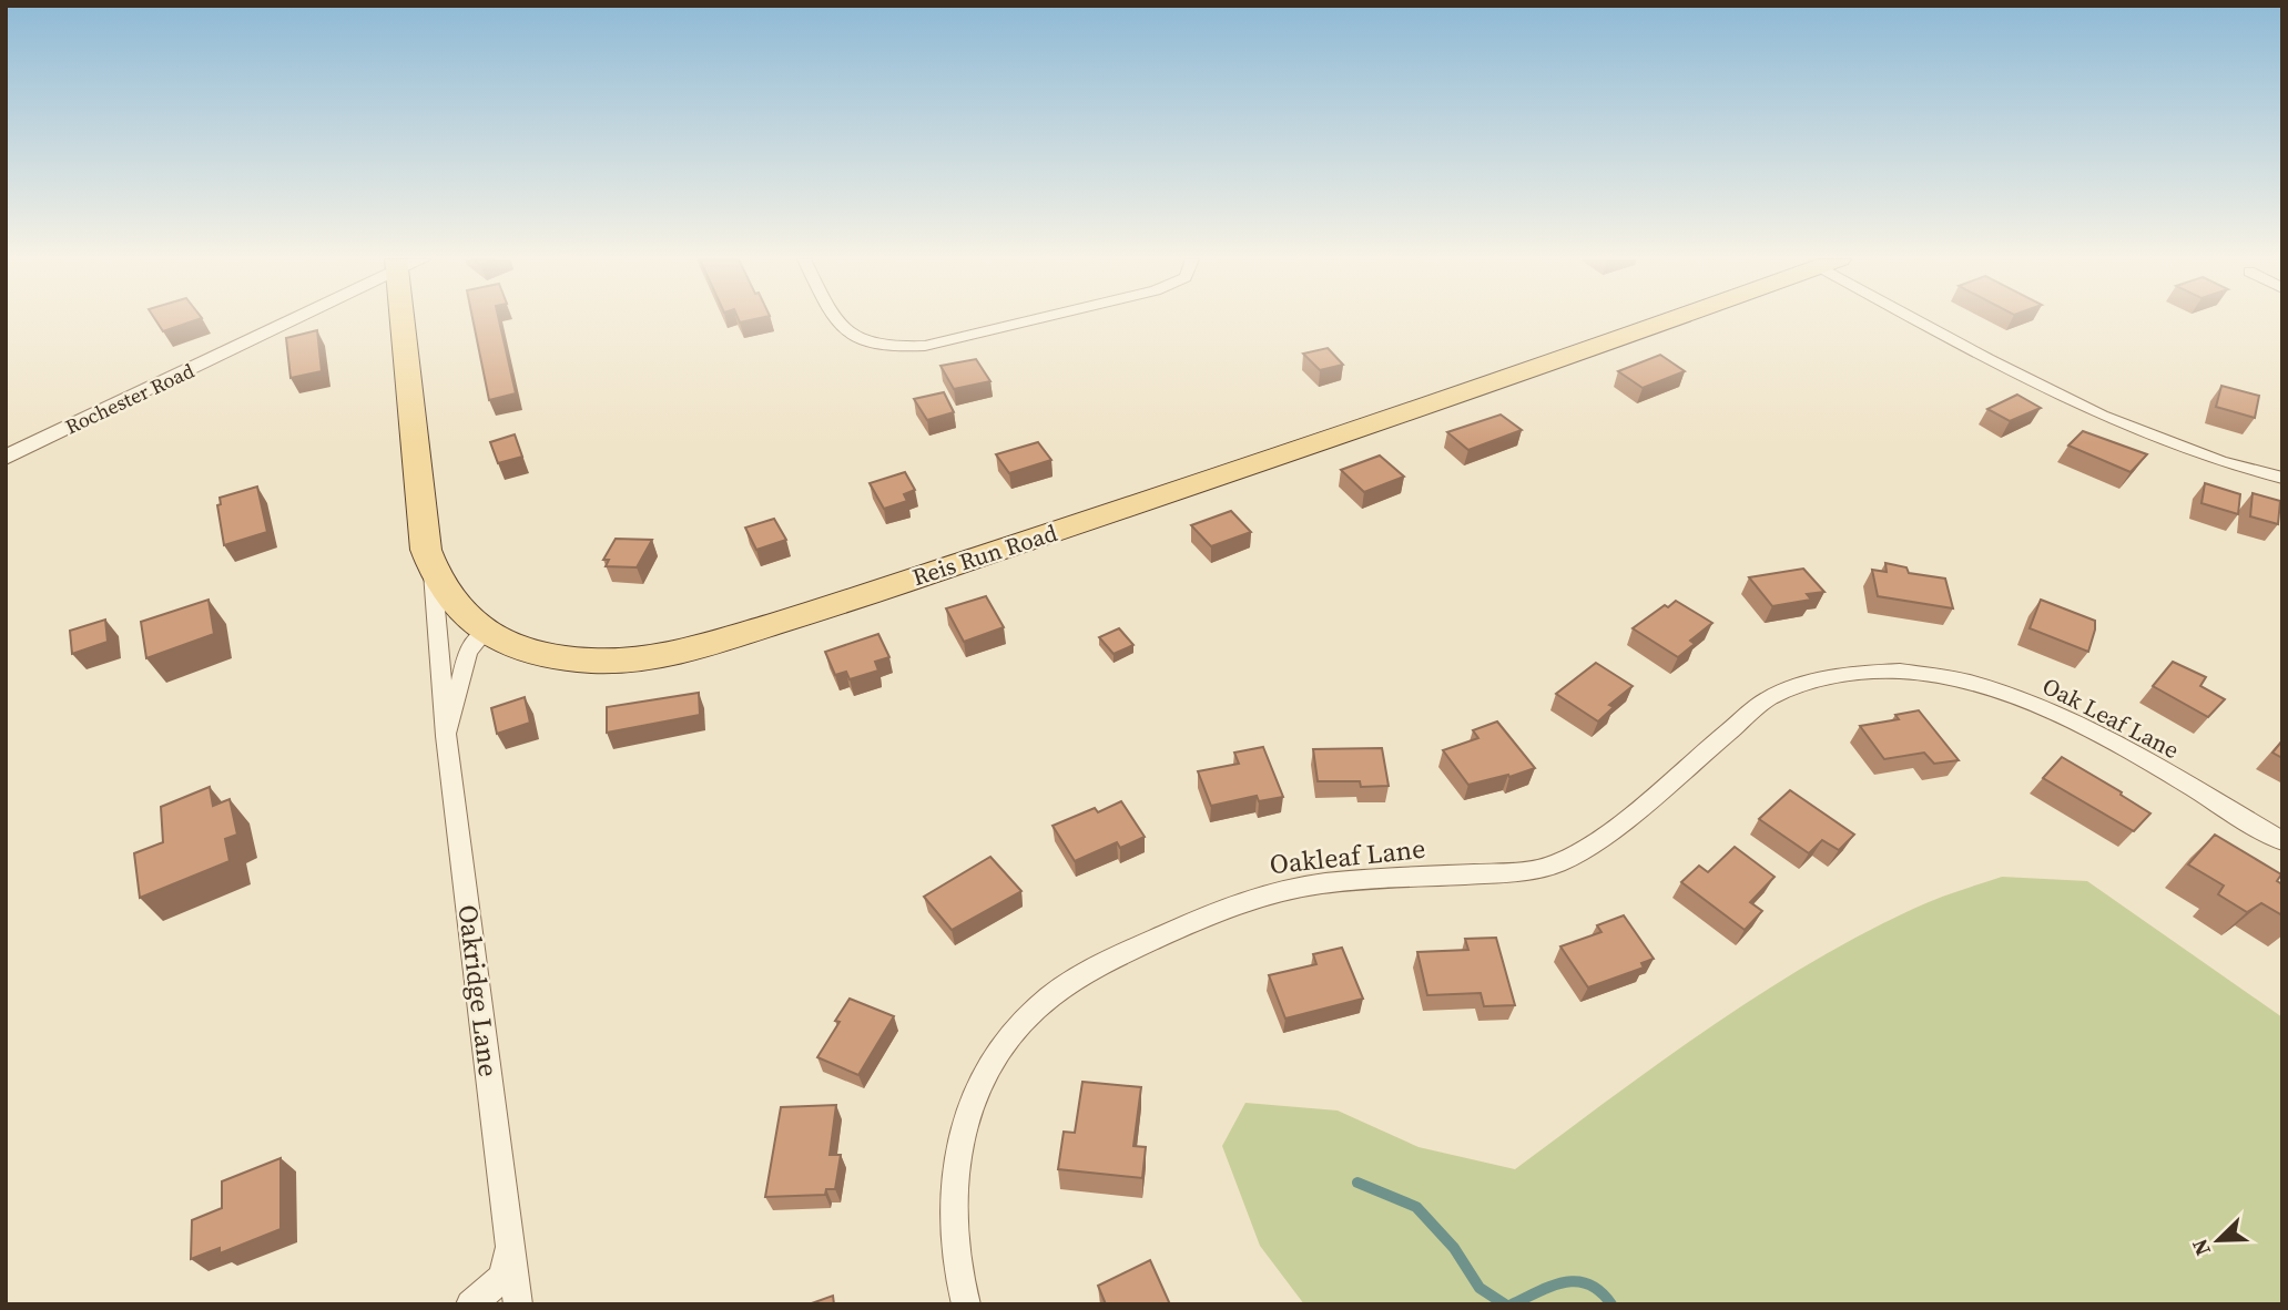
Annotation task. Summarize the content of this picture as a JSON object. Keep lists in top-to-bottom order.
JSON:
{
  "streets": {
    "main road": ["Reis Run Road"],
    "street": [
      "Rochester Road",
      "Oak Leaf Lane",
      "Oakleaf Lane",
      "Oakridge Lane"
    ]
  },
  "crossings": [
    ["Reis Run Road", "Oakridge Lane"],
    ["Oak Leaf Lane", "Oakleaf Lane"]
  ],
  "north": "bottom left"
}
